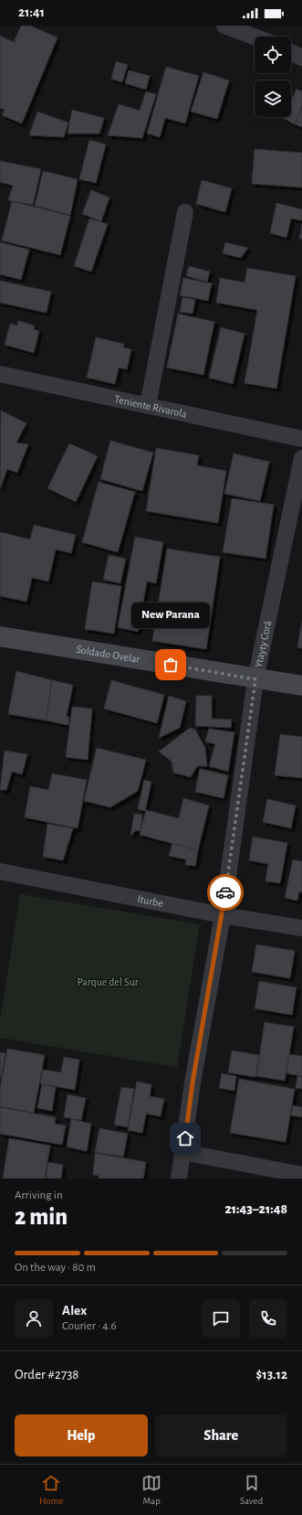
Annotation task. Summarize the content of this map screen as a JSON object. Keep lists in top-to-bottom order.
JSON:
{
  "streets": {
    "main road": ["Soldado Ovelar"],
    "street": ["Teniente Rivarola", "Ytayty Corá", "Iturbe"]
  },
  "crossings": [
    ["Ytayty Corá", "Soldado Ovelar"],
    ["Ytayty Corá", "Iturbe"]
  ],
  "parks": ["Parque del Sur"],
  "places": ["New Parana"],
  "page": {
    "status": "21:41",
    "bubble": "New Parana",
    "heading": ["2 min", "Arriving in", "21:43–21:48"],
    "panel": [
      "Alex",
      "Courier · 4.6",
      "Order #2738",
      "$13.12"
    ],
    "bar": "On the way · 80 m",
    "buttons": ["Help", "Share"],
    "tabs": ["Home", "Map", "Saved"]
  }
}
